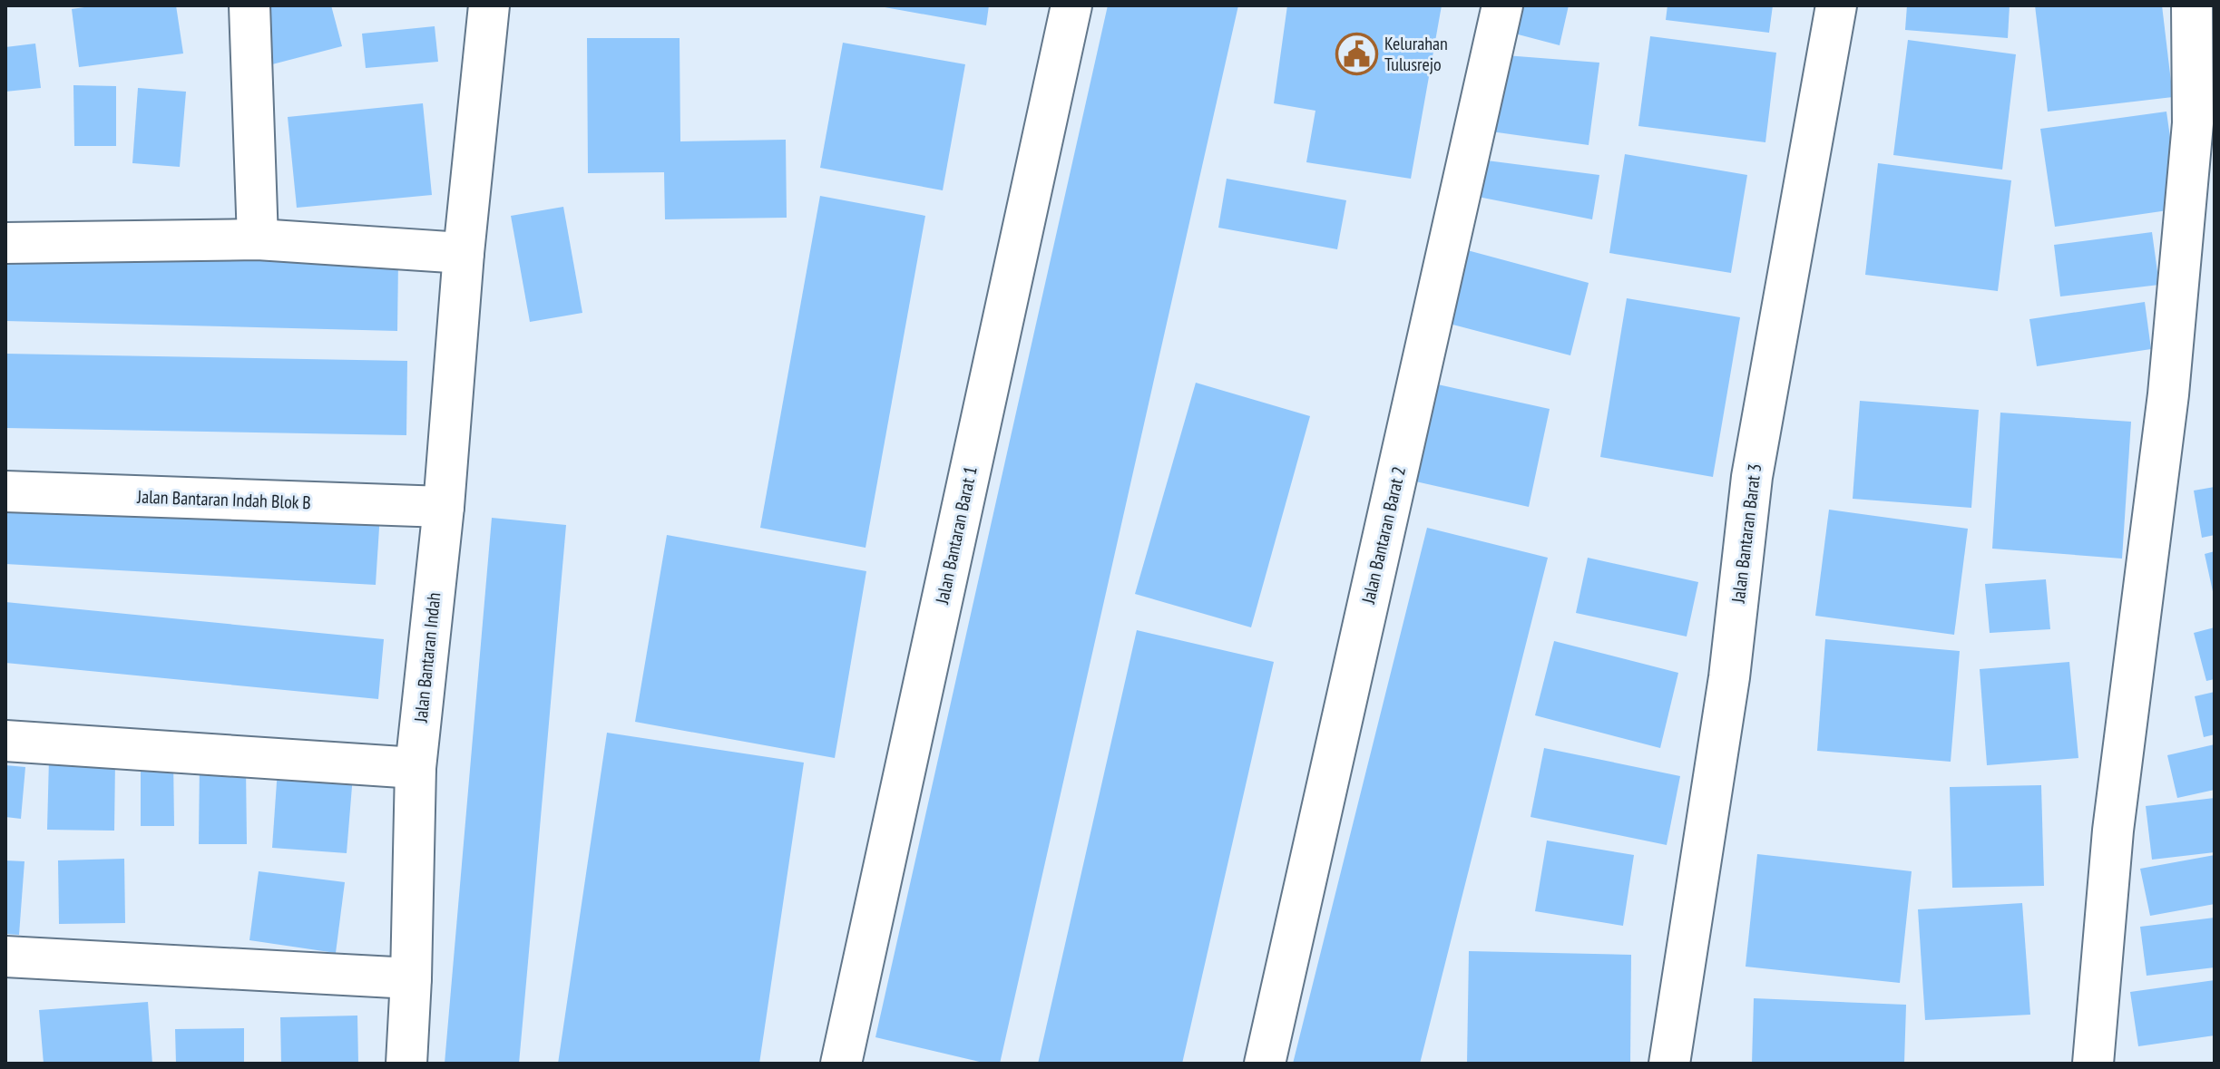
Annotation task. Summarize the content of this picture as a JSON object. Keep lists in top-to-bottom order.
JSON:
{
  "streets": {
    "street": [
      "Jalan Bantaran Indah Blok B",
      "Jalan Bantaran Barat 3",
      "Jalan Bantaran Barat 1",
      "Jalan Bantaran Barat 2",
      "Jalan Bantaran Indah"
    ]
  },
  "crossings": [
    ["Jalan Bantaran Indah Blok B", "Jalan Bantaran Indah"]
  ],
  "places": {
    "public building": ["Kelurahan Tulusrejo"]
  }
}
